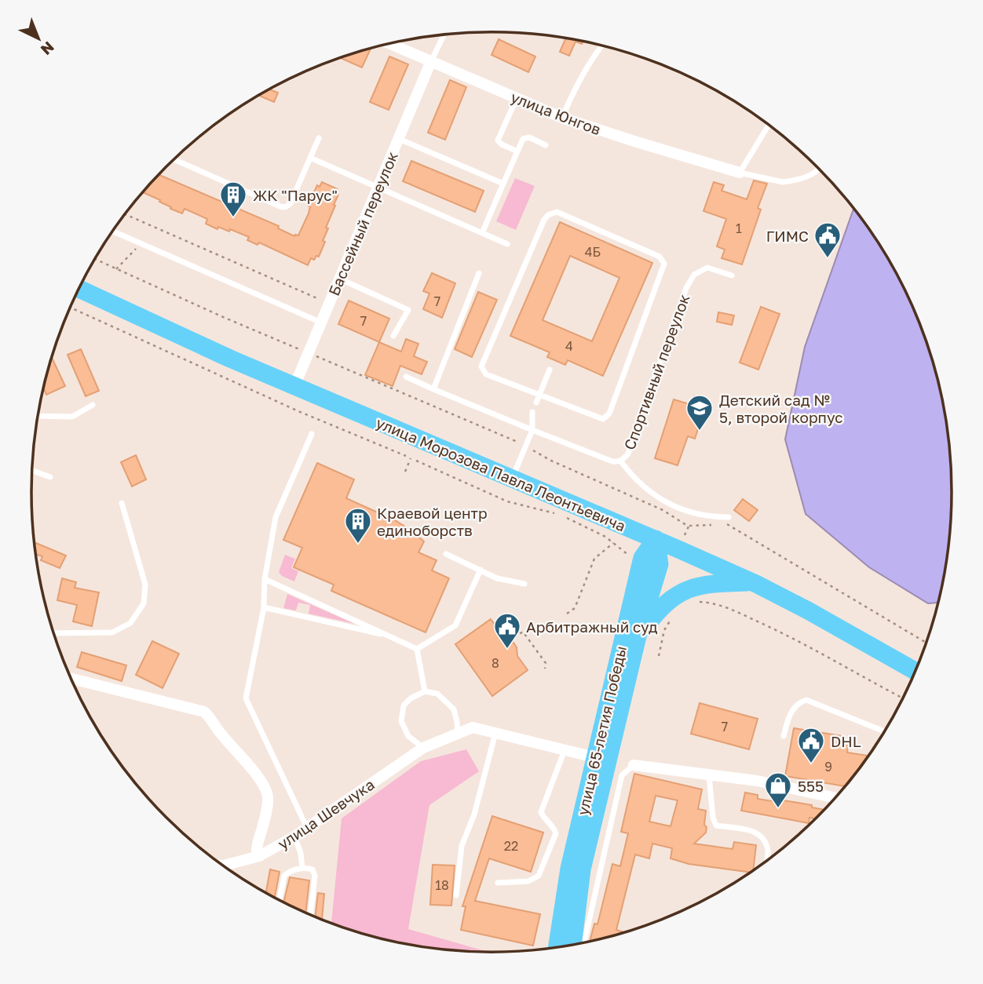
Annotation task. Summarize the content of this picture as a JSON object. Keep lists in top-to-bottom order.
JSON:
{
  "streets": {
    "main road": ["улица Морозова Павла Леонтьевича", "улица 65-летия Победы"],
    "street": ["улица Юнгов", "Бассейный переулок", "улица Шевчука"],
    "lane": ["Спортивный переулок"]
  },
  "crossings": [
    ["улица Юнгов", "Бассейный переулок"],
    ["Бассейный переулок", "улица Морозова Павла Леонтьевича"],
    ["улица Морозова Павла Леонтьевича", "улица 65-летия Победы"],
    ["улица 65-летия Победы", "улица Шевчука"]
  ],
  "places": {
    "building": ["ЖК \"Парус\"", "Краевой центр единоборств"],
    "public building": ["ГИМС", "Арбитражный суд", "DHL"],
    "school or university": ["Детский сад № 5, второй корпус"],
    "shop": ["555"]
  },
  "house_numbers": [
    "1",
    "4Б",
    "7",
    "7",
    "4",
    "8",
    "7",
    "9",
    "22",
    "18"
  ],
  "north": "bottom right"
}
